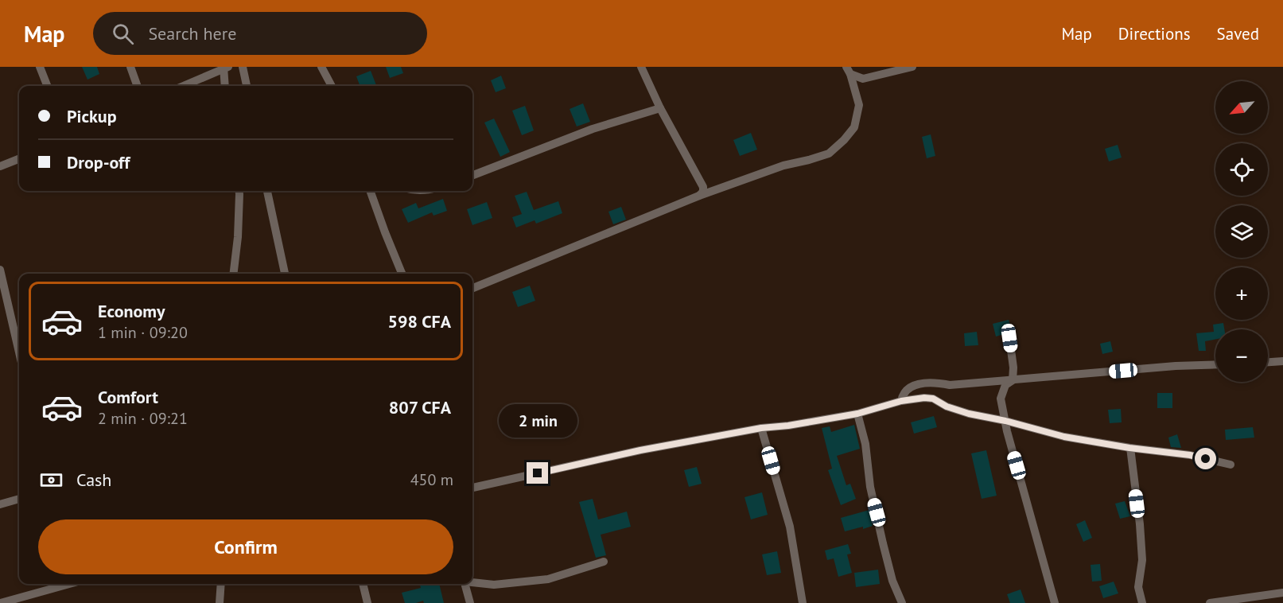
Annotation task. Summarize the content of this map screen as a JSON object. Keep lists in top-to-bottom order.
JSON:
{
  "north": "bottom left",
  "page": {
    "header": "Map",
    "search": "Search here",
    "nav": ["Map", "Directions", "Saved"],
    "map_buttons": ["+", "−"],
    "banner": ["Pickup", "Drop-off"],
    "list": [
      {
        "name": "Economy",
        "note": "1 min · 09:20",
        "value": "598 CFA"
      },
      {
        "name": "Comfort",
        "note": "2 min · 09:21",
        "value": "807 CFA"
      }
    ],
    "bubble": "2 min",
    "pay": ["Cash", "450 m"],
    "buttons": "Confirm"
  }
}
